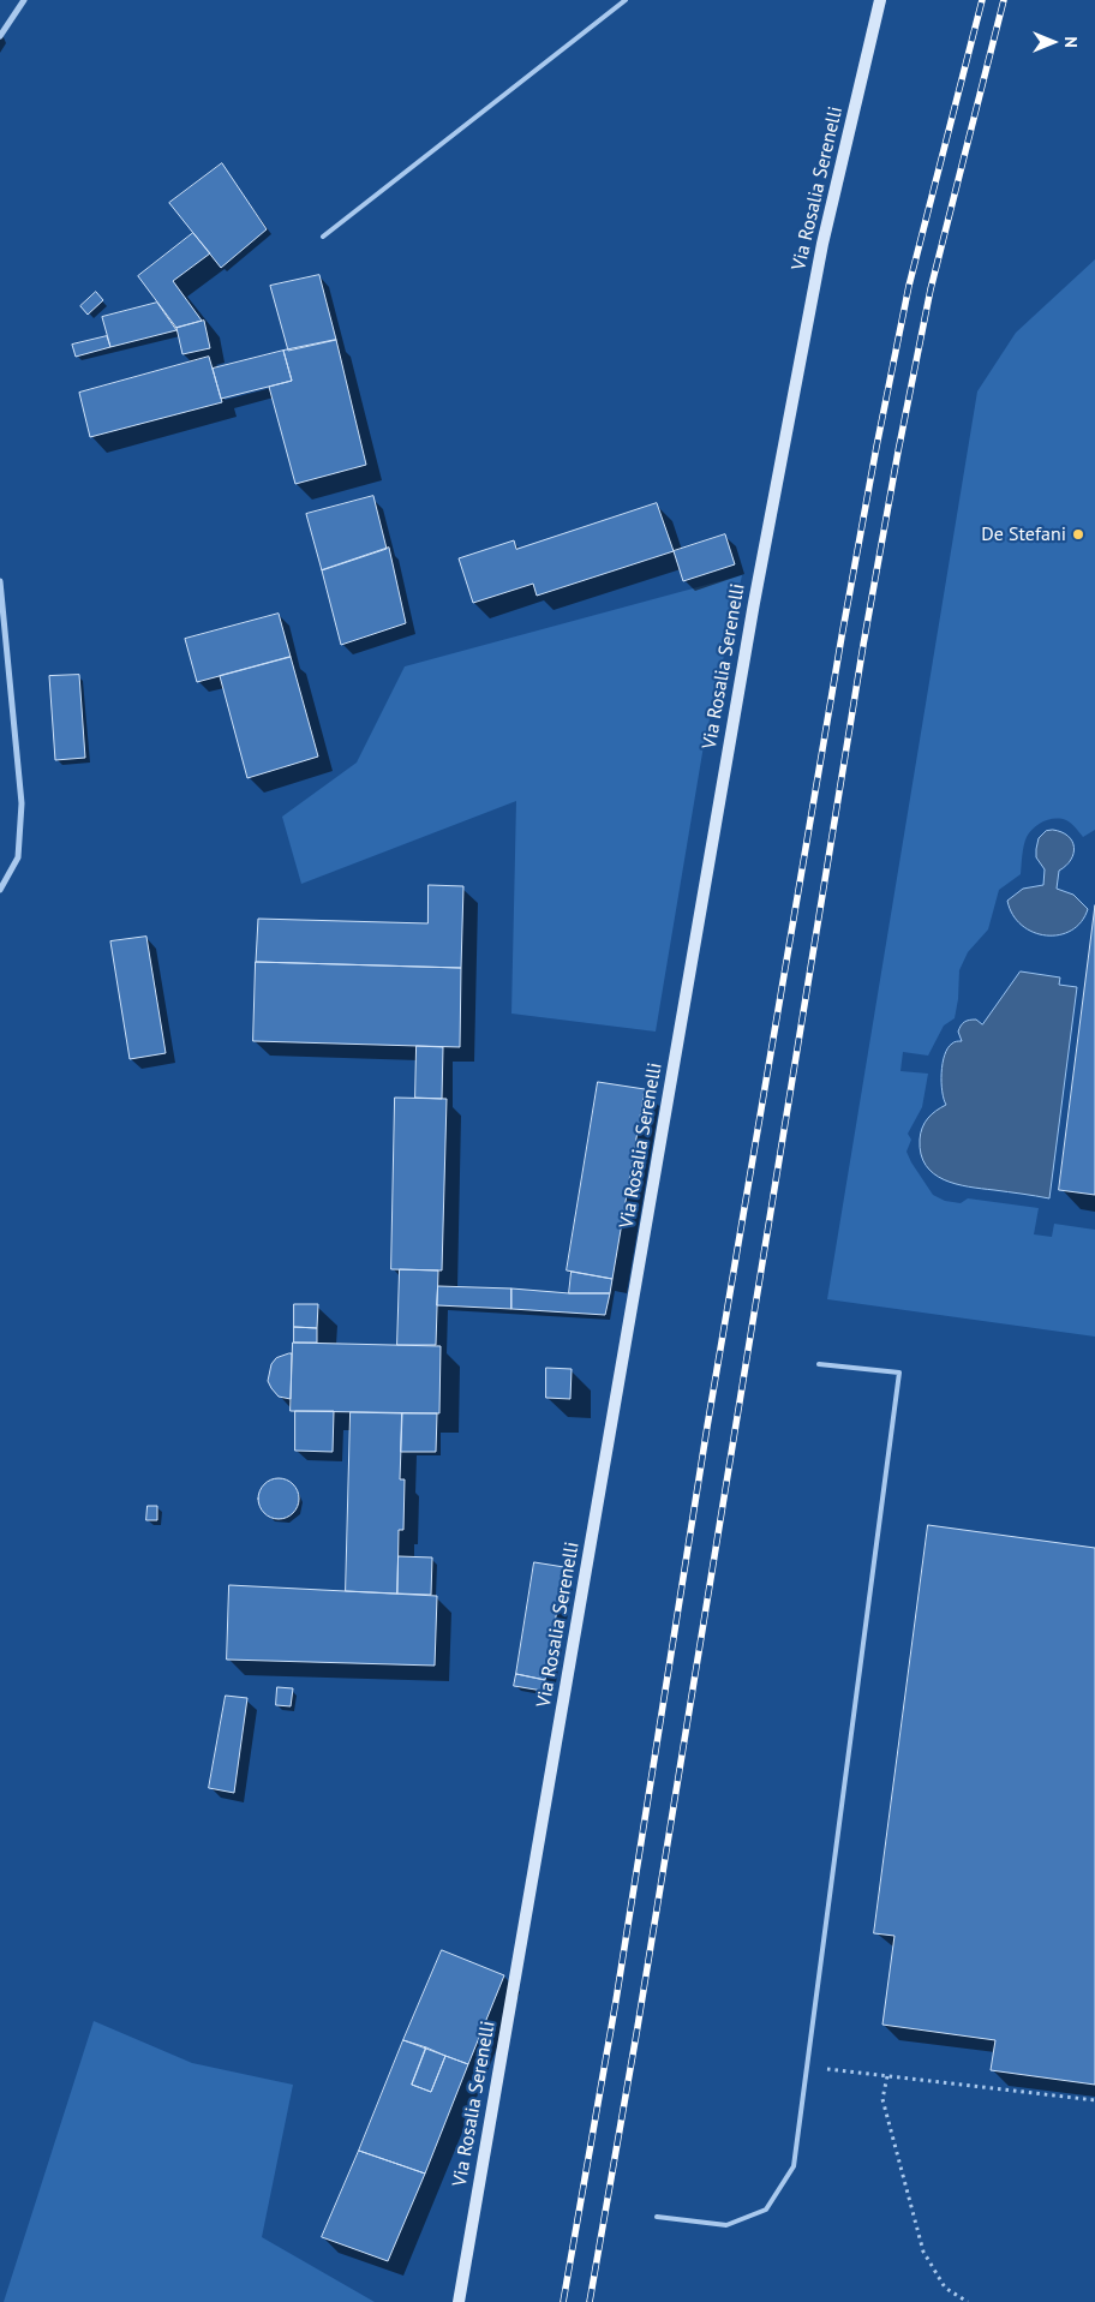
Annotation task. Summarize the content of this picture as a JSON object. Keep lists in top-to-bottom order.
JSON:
{
  "streets": {
    "street": ["Via Rosalia Serenelli"]
  },
  "places": ["De Stefani"],
  "north": "right"
}
